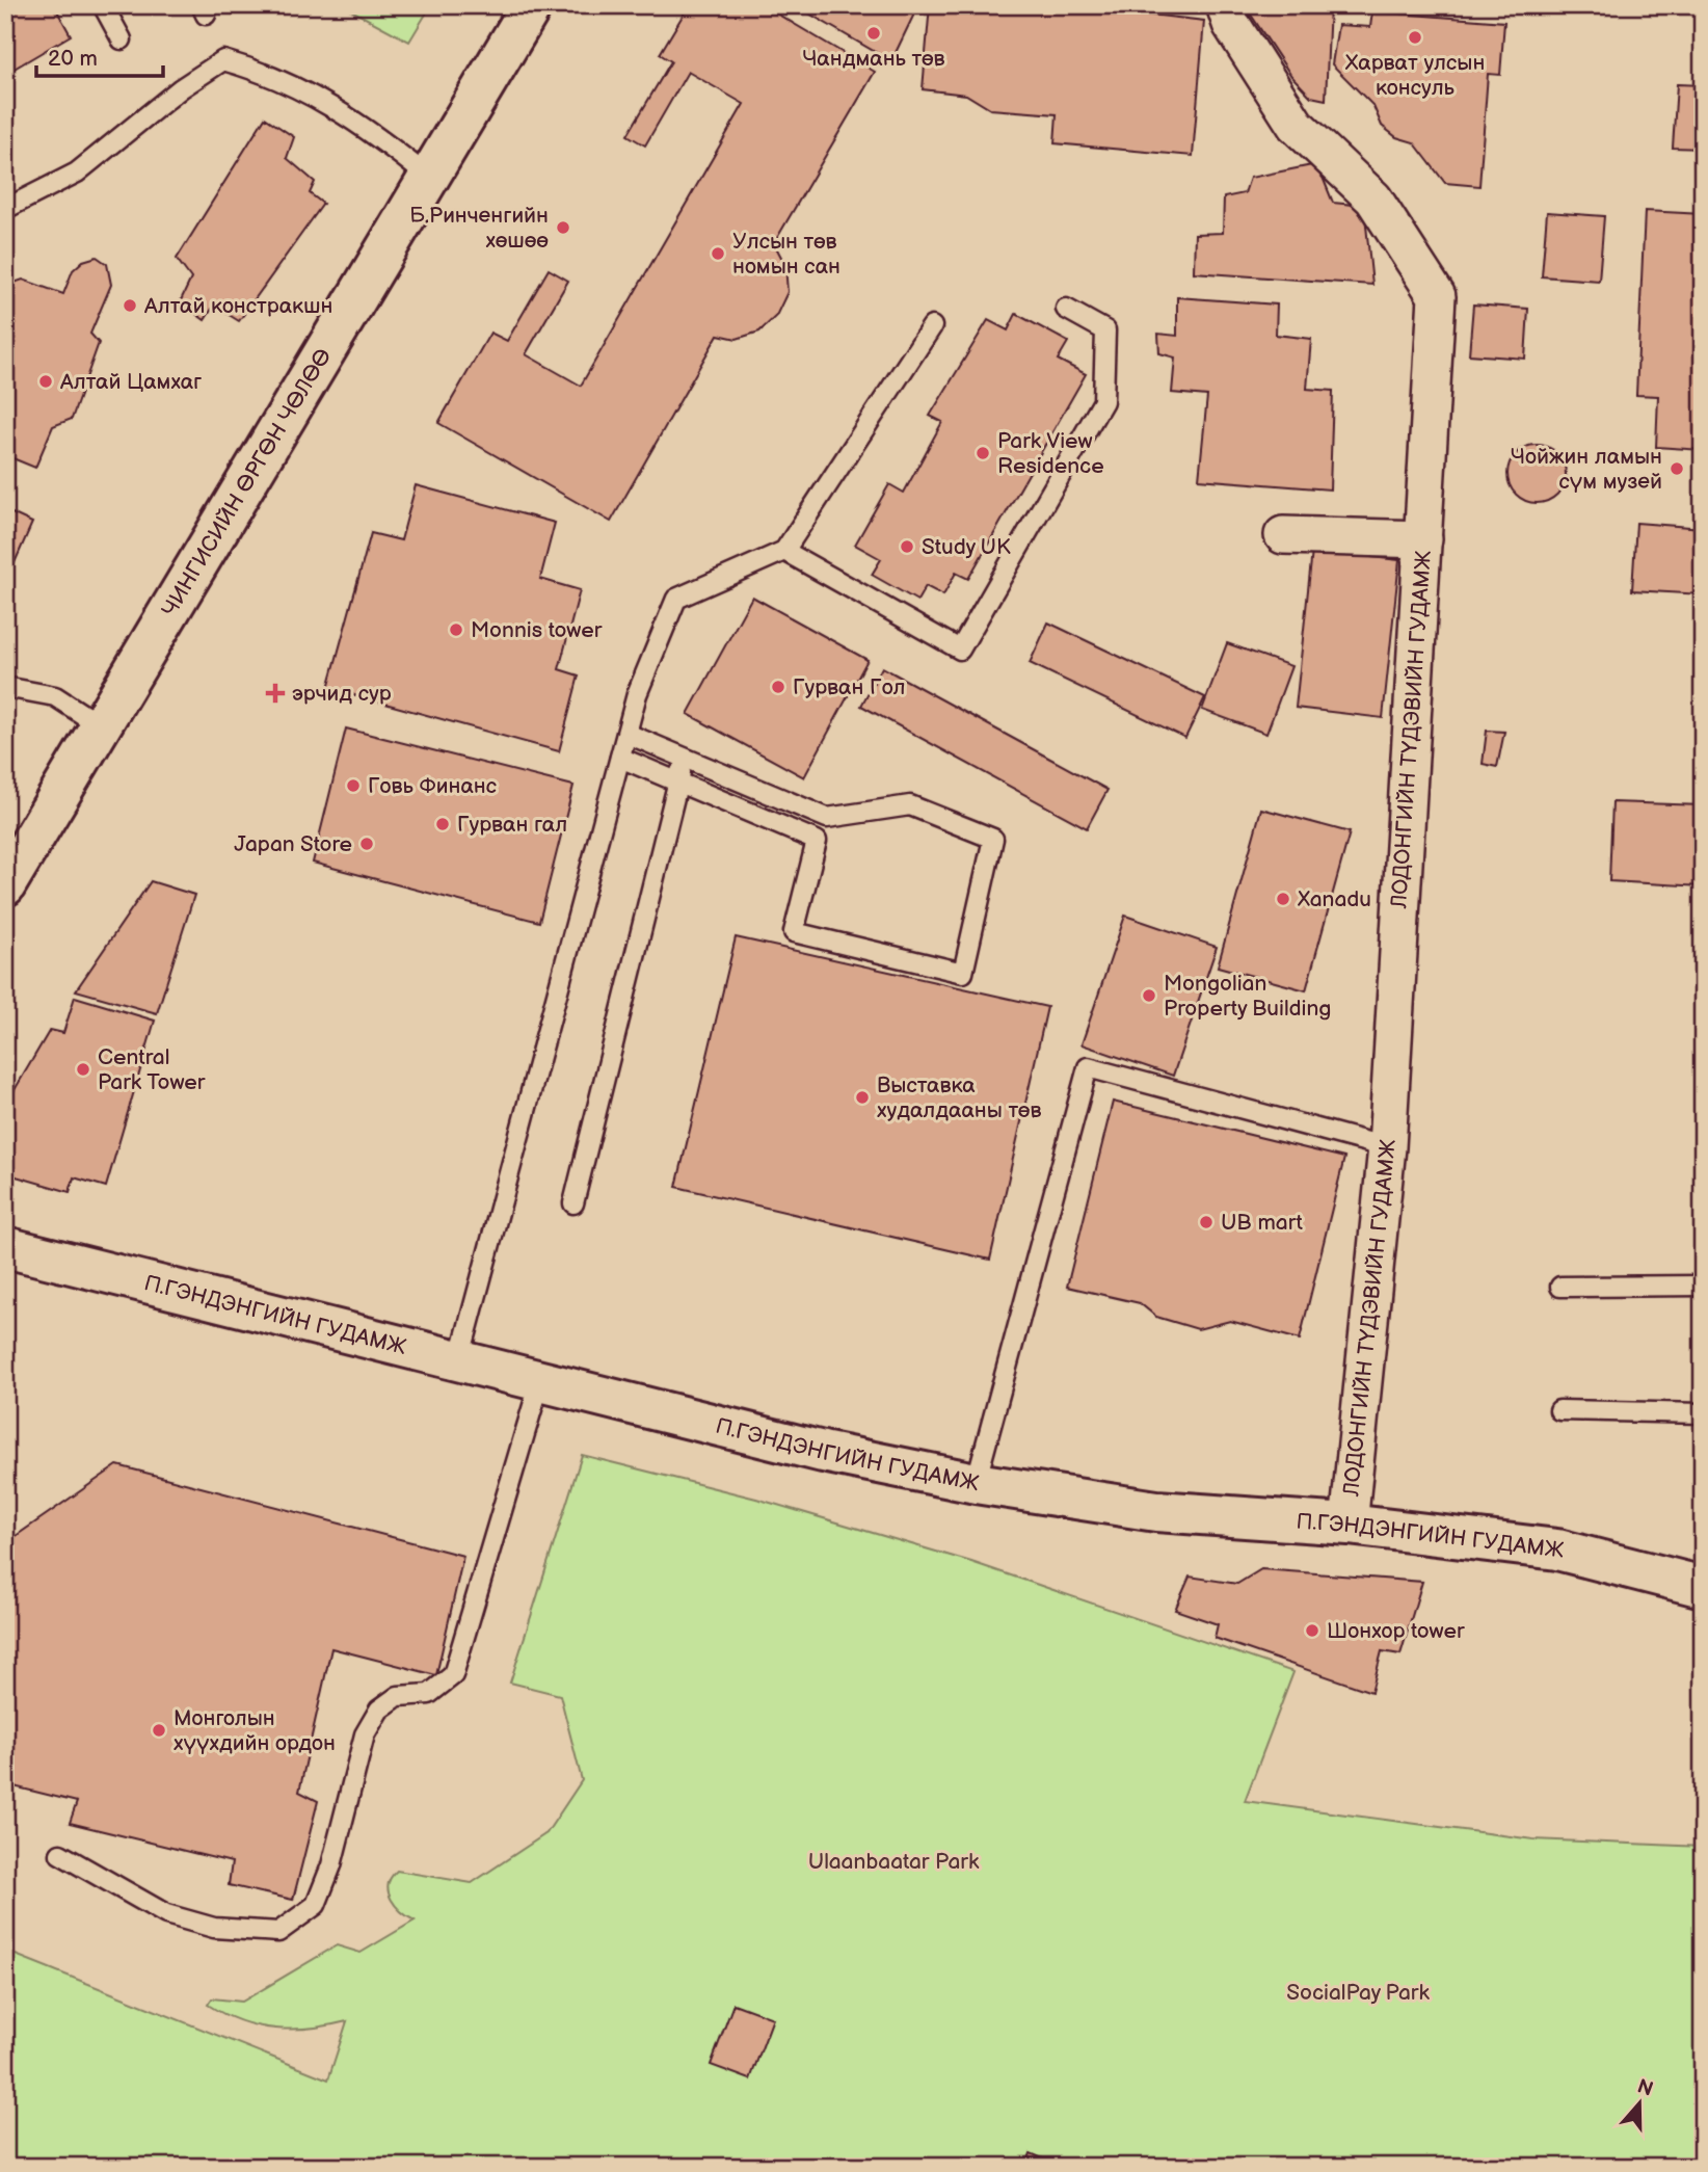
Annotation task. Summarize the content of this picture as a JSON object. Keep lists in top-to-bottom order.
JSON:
{
  "streets": {
    "main road": ["ЧИНГИСИЙН ӨРГӨН ЧӨЛӨӨ", "П.ГЭНДЭНГИЙН ГУДАМЖ"],
    "street": ["ЛОДОНГИЙН ТҮДЭВИЙН ГУДАМЖ"]
  },
  "crossings": [
    ["ЛОДОНГИЙН ТҮДЭВИЙН ГУДАМЖ", "П.ГЭНДЭНГИЙН ГУДАМЖ"]
  ],
  "parks": ["Ulaanbaatar Park", "SocialPay Park"],
  "places": {
    "other": [
      "Чандмань төв",
      "Харват улсын консуль",
      "Б.Ринченгийн хөшөө",
      "Улсын төв номын сан",
      "Алтай констракшн",
      "Алтай Цамхаг",
      "Park View Residence",
      "Чойжин ламын сүм музей",
      "Study UK",
      "Monnis tower",
      "Гурван Гол",
      "Говь Финанс",
      "Гурван гал",
      "Japan Store",
      "Xanadu",
      "Mongolian Property Building",
      "Central Park Tower",
      "Выставка худалдааны төв",
      "UB mart",
      "Шонхор tower",
      "Монголын хүүхдийн ордон"
    ],
    "health": ["эрчид сур"]
  },
  "scale_bar": "20 m",
  "north": "top"
}
